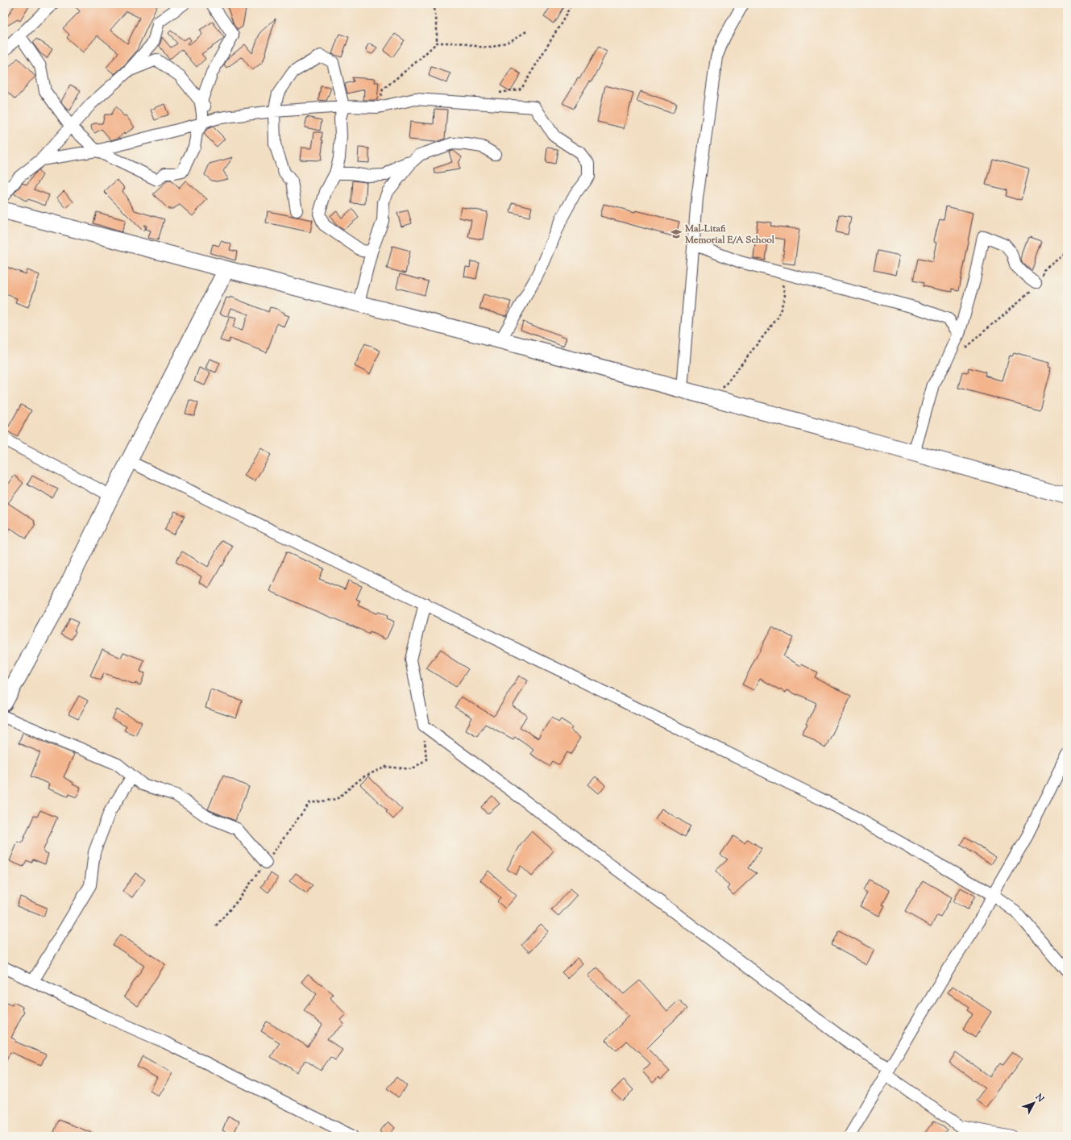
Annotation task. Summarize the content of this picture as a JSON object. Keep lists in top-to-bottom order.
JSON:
{
  "places": {
    "school or university": ["Mal-Litafi Memorial E/A School"]
  },
  "north": "top right"
}
